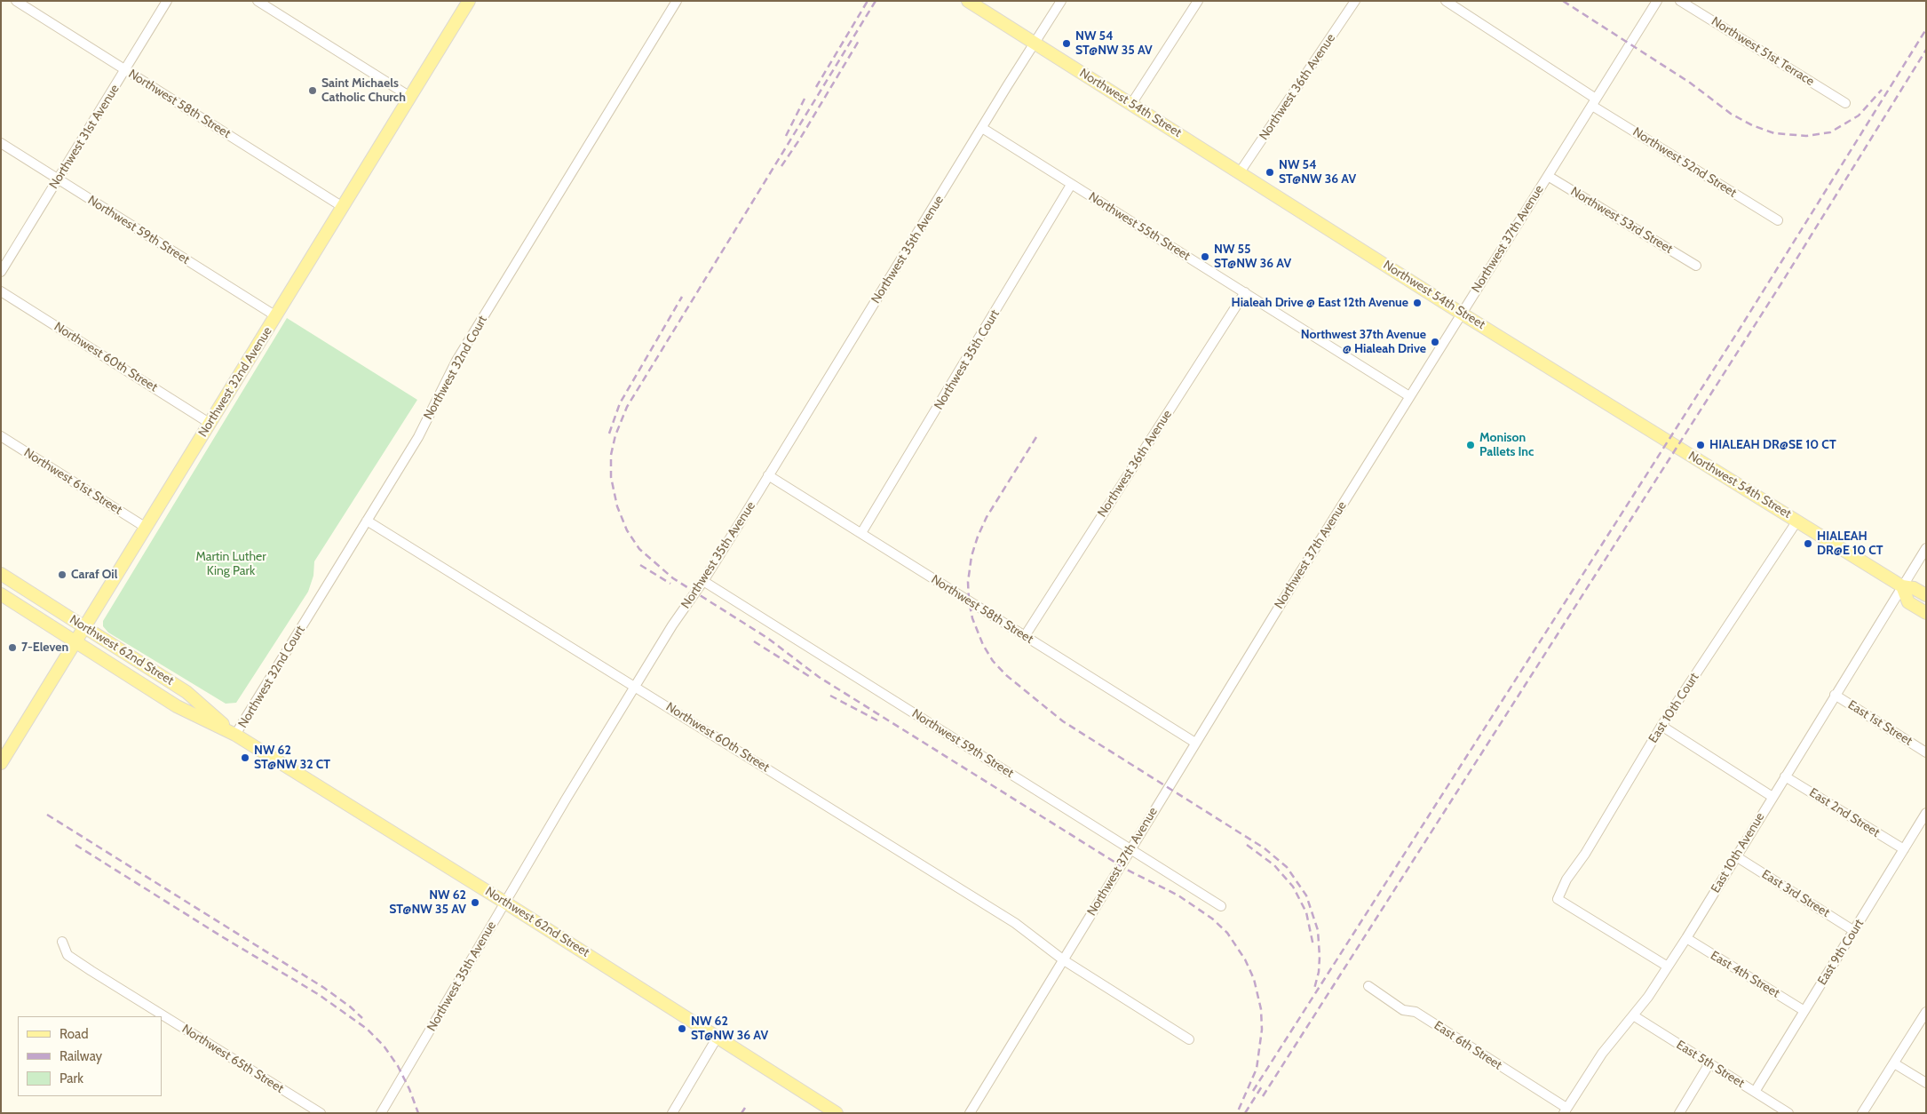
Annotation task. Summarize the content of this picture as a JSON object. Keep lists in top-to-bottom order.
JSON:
{
  "streets": {
    "main road": ["Northwest 54th Street", "Northwest 32nd Avenue", "Northwest 62nd Street"],
    "street": [
      "Northwest 51st Terrace",
      "Northwest 36th Avenue",
      "Northwest 58th Street",
      "Northwest 31st Avenue",
      "Northwest 52nd Street",
      "Northwest 53rd Street",
      "Northwest 55th Street",
      "Northwest 59th Street",
      "Northwest 37th Avenue",
      "Northwest 35th Avenue",
      "Northwest 60th Street",
      "Northwest 35th Court",
      "Northwest 32nd Court",
      "Northwest 61st Street",
      "East 10th Court",
      "East 1st Street",
      "East 2nd Street",
      "East 10th Avenue",
      "East 3rd Street",
      "East 9th Court",
      "East 4th Street",
      "East 6th Street",
      "Northwest 65th Street",
      "East 5th Street"
    ]
  },
  "crossings": [
    ["Northwest 36th Avenue", "Northwest 54th Street"],
    ["Northwest 36th Avenue", "Northwest 58th Street"],
    ["Northwest 36th Avenue", "Northwest 55th Street"],
    ["Northwest 54th Street", "Northwest 37th Avenue"],
    ["Northwest 54th Street", "Northwest 35th Avenue"],
    ["Northwest 54th Street", "East 10th Court"],
    ["Northwest 54th Street", "East 10th Avenue"],
    ["Northwest 58th Street", "Northwest 31st Avenue"],
    ["Northwest 58th Street", "Northwest 37th Avenue"],
    ["Northwest 58th Street", "Northwest 35th Avenue"],
    ["Northwest 58th Street", "Northwest 35th Court"],
    ["Northwest 58th Street", "Northwest 32nd Avenue"],
    ["Northwest 31st Avenue", "Northwest 59th Street"],
    ["Northwest 52nd Street", "Northwest 37th Avenue"],
    ["Northwest 53rd Street", "Northwest 37th Avenue"],
    ["Northwest 55th Street", "Northwest 37th Avenue"],
    ["Northwest 55th Street", "Northwest 35th Avenue"],
    ["Northwest 55th Street", "Northwest 35th Court"],
    ["Northwest 59th Street", "Northwest 37th Avenue"],
    ["Northwest 59th Street", "Northwest 35th Avenue"],
    ["Northwest 59th Street", "Northwest 32nd Avenue"],
    ["Northwest 37th Avenue", "Northwest 60th Street"],
    ["Northwest 35th Avenue", "Northwest 60th Street"],
    ["Northwest 35th Avenue", "Northwest 62nd Street"],
    ["Northwest 60th Street", "Northwest 32nd Court"],
    ["Northwest 60th Street", "Northwest 32nd Avenue"],
    ["Northwest 32nd Court", "Northwest 62nd Street"],
    ["Northwest 32nd Avenue", "Northwest 61st Street"],
    ["Northwest 32nd Avenue", "Northwest 62nd Street"],
    ["East 10th Court", "East 10th Avenue"],
    ["East 1st Street", "East 10th Avenue"],
    ["East 2nd Street", "East 10th Avenue"],
    ["East 2nd Street", "East 9th Court"],
    ["East 10th Avenue", "East 3rd Street"],
    ["East 10th Avenue", "East 4th Street"],
    ["East 10th Avenue", "East 6th Street"],
    ["East 10th Avenue", "East 5th Street"],
    ["East 3rd Street", "East 9th Court"],
    ["East 9th Court", "East 4th Street"],
    ["East 9th Court", "East 5th Street"]
  ],
  "parks": ["Martin Luther King Park"],
  "places": [
    "NW 54 ST@NW 35 AV",
    "Saint Michaels Catholic Church",
    "NW 54 ST@NW 36 AV",
    "NW 55 ST@NW 36 AV",
    "Hialeah Drive @ East 12th Avenue",
    "Northwest 37th Avenue @ Hialeah Drive",
    "Monison Pallets Inc",
    "HIALEAH DR@SE 10 CT",
    "HIALEAH DR@E 10 CT",
    "Caraf Oil",
    "7-Eleven",
    "NW 62 ST@NW 32 CT",
    "NW 62 ST@NW 35 AV",
    "NW 62 ST@NW 36 AV"
  ],
  "legend": ["Road", "Railway", "Park"]
}
